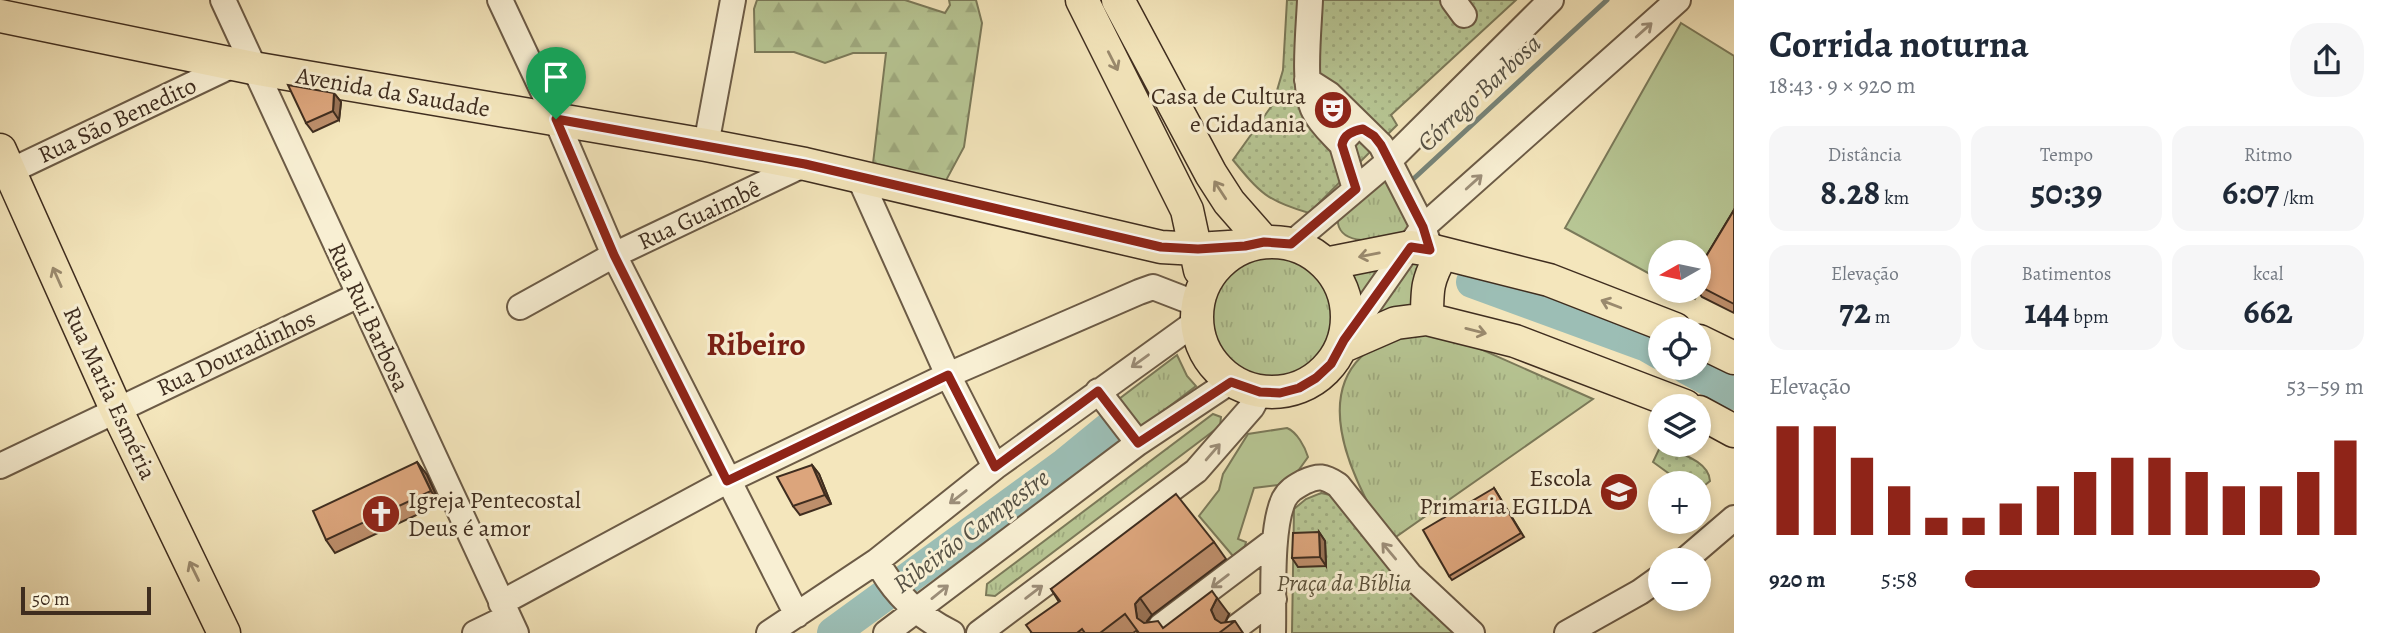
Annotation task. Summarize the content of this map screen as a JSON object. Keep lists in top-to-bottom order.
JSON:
{
  "streets": {
    "main road": ["Avenida da Saudade", "Rua Maria Esméria"],
    "street": [
      "Rua São Benedito",
      "Rua Guaimbê",
      "Rua Rui Barbosa",
      "Rua Douradinhos"
    ]
  },
  "crossings": [
    ["Avenida da Saudade", "Rua São Benedito"],
    ["Avenida da Saudade", "Rua Guaimbê"],
    ["Avenida da Saudade", "Rua Rui Barbosa"],
    ["Rua São Benedito", "Rua Rui Barbosa"],
    ["Rua São Benedito", "Rua Maria Esméria"],
    ["Rua Rui Barbosa", "Rua Douradinhos"],
    ["Rua Douradinhos", "Rua Maria Esméria"]
  ],
  "one_way": ["Rua Maria Esméria"],
  "districts": ["Ribeiro"],
  "water": ["Córrego Barbosa", "Ribeirão Campestre"],
  "parks": ["Praça da Bíblia"],
  "places": {
    "theatre": ["Casa de Cultura e Cidadania"],
    "school or university": ["Escola Primaria EGILDA"],
    "church": ["Igreja Pentecostal Deus é amor"]
  },
  "scale_bar": "50 m",
  "north": "left",
  "page": {
    "heading": ["Corrida noturna", "18:43 · 9 × 920 m"],
    "stats": [
      ["Distância", "8.28 km"],
      ["Tempo", "50:39"],
      ["Ritmo", "6:07 /km"],
      ["Elevação", "72 m"],
      ["Batimentos", "144 bpm"],
      ["kcal", "662"]
    ],
    "map_buttons": ["+", "−"],
    "chart": ["Elevação", "53–59 m"],
    "list": [
      {
        "name": "920 m",
        "note": "5:58"
      }
    ],
    "scale": "50 m"
  }
}
